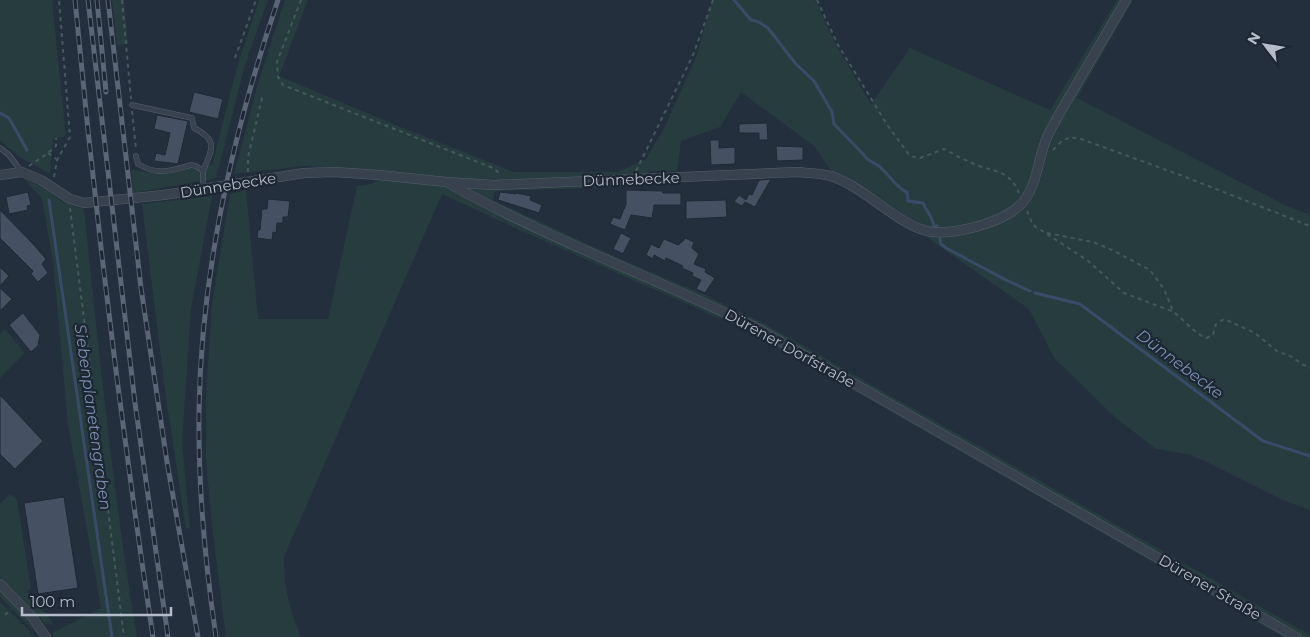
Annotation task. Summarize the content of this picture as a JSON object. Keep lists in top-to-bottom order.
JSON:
{
  "streets": {
    "street": ["Dünnebecke", "Dürener Dorfstraße", "Dürener Straße"]
  },
  "crossings": [
    ["Dünnebecke", "Dürener Dorfstraße"],
    ["Dürener Dorfstraße", "Dürener Straße"]
  ],
  "water": ["Dünnebecke", "Siebenplanetengraben"],
  "scale_bar": "100 m",
  "north": "top left"
}
